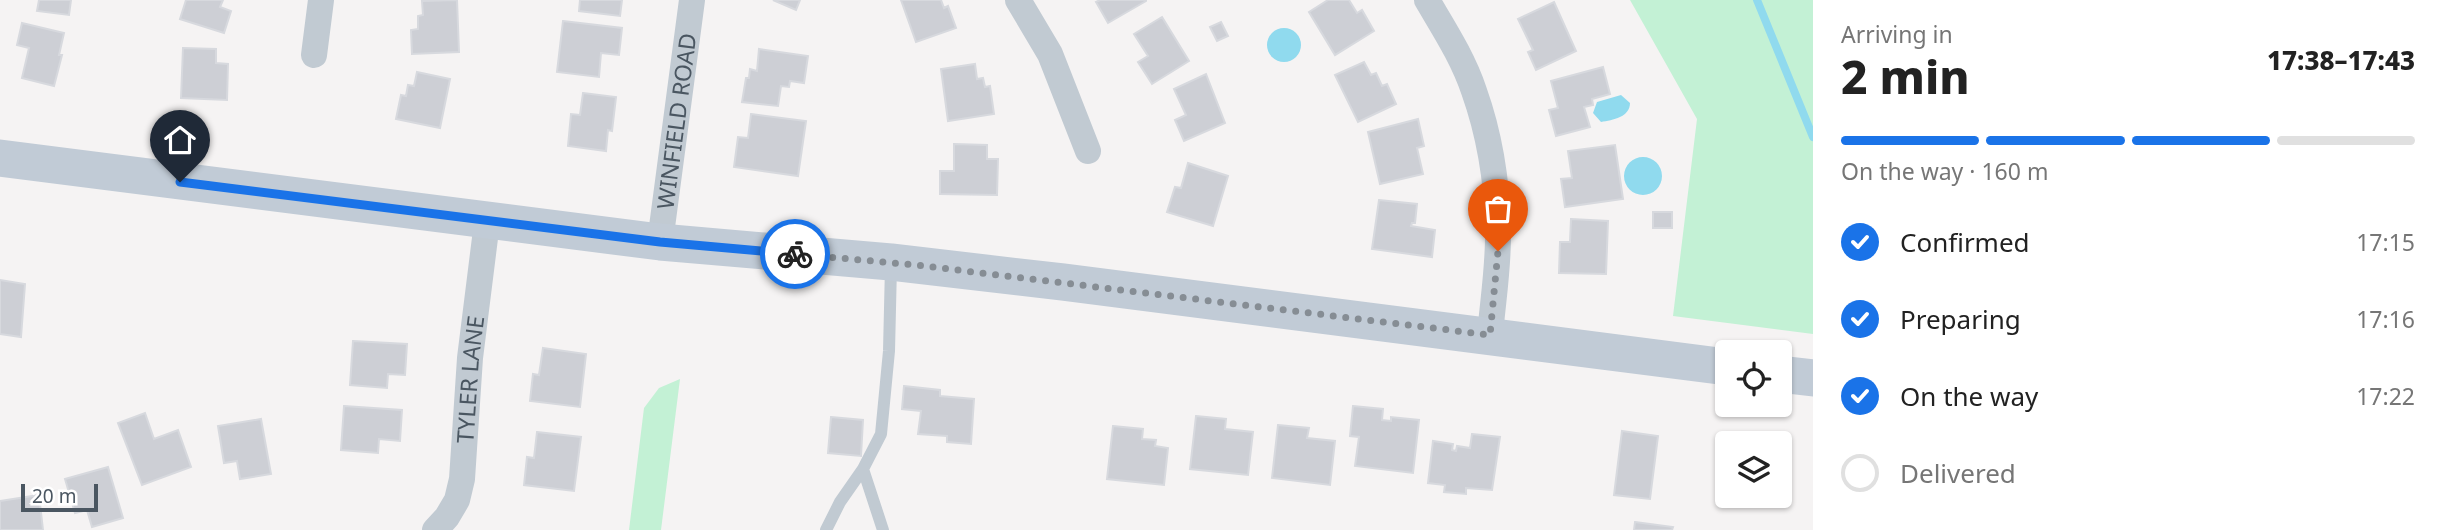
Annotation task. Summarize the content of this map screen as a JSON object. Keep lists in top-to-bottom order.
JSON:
{
  "streets": {
    "street": ["WINFIELD ROAD", "TYLER LANE"]
  },
  "scale_bar": "20 m",
  "page": {
    "heading": ["2 min", "Arriving in", "17:38–17:43"],
    "bar": "On the way · 160 m",
    "list": [
      ["Confirmed", "17:15"],
      ["Preparing", "17:16"],
      ["On the way", "17:22"],
      "Delivered"
    ],
    "scale": "20 m"
  }
}
